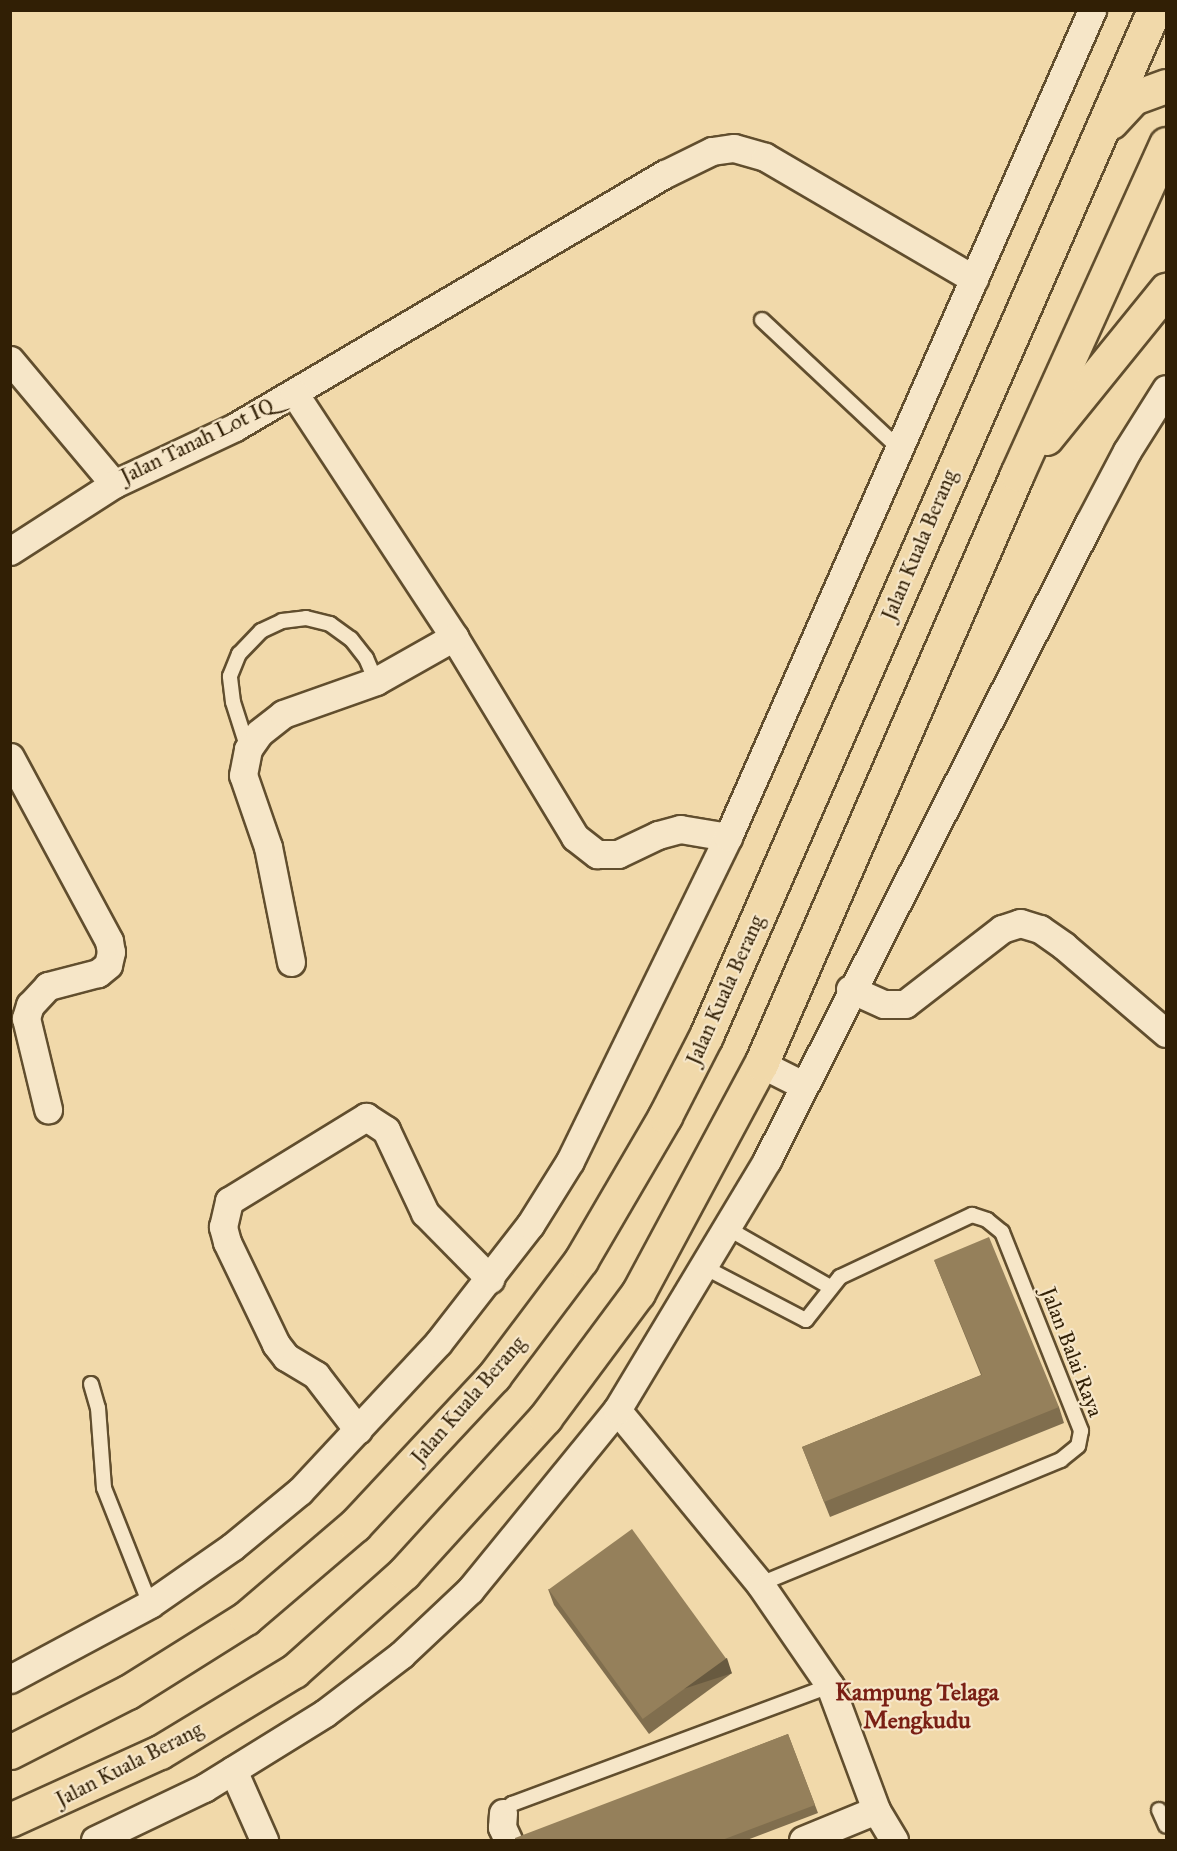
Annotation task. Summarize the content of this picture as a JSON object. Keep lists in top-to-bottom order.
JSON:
{
  "streets": {
    "highway": ["Jalan Kuala Berang"],
    "street": ["Jalan Tanah Lot IQ"],
    "lane": ["Jalan Balai Raya"]
  },
  "districts": ["Kampung Telaga Mengkudu"]
}
